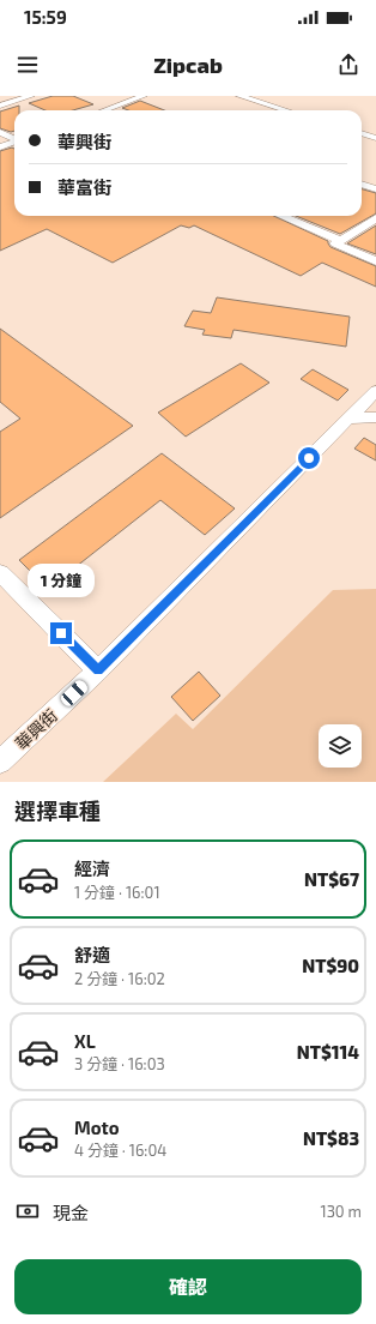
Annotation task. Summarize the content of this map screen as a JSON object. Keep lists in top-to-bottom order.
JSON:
{
  "streets": {
    "street": ["華興街"]
  },
  "page": {
    "status": "15:59",
    "header": "Zipcab",
    "banner": ["華興街", "華富街"],
    "bubble": "1 分鐘",
    "heading": "選擇車種",
    "list": [
      {
        "name": "經濟",
        "note": "1 分鐘 · 16:01",
        "value": "NT$67"
      },
      {
        "name": "舒適",
        "note": "2 分鐘 · 16:02",
        "value": "NT$90"
      },
      {
        "name": "XL",
        "note": "3 分鐘 · 16:03",
        "value": "NT$114"
      },
      {
        "name": "Moto",
        "note": "4 分鐘 · 16:04",
        "value": "NT$83"
      }
    ],
    "pay": ["現金", "130 m"],
    "buttons": "確認"
  }
}
